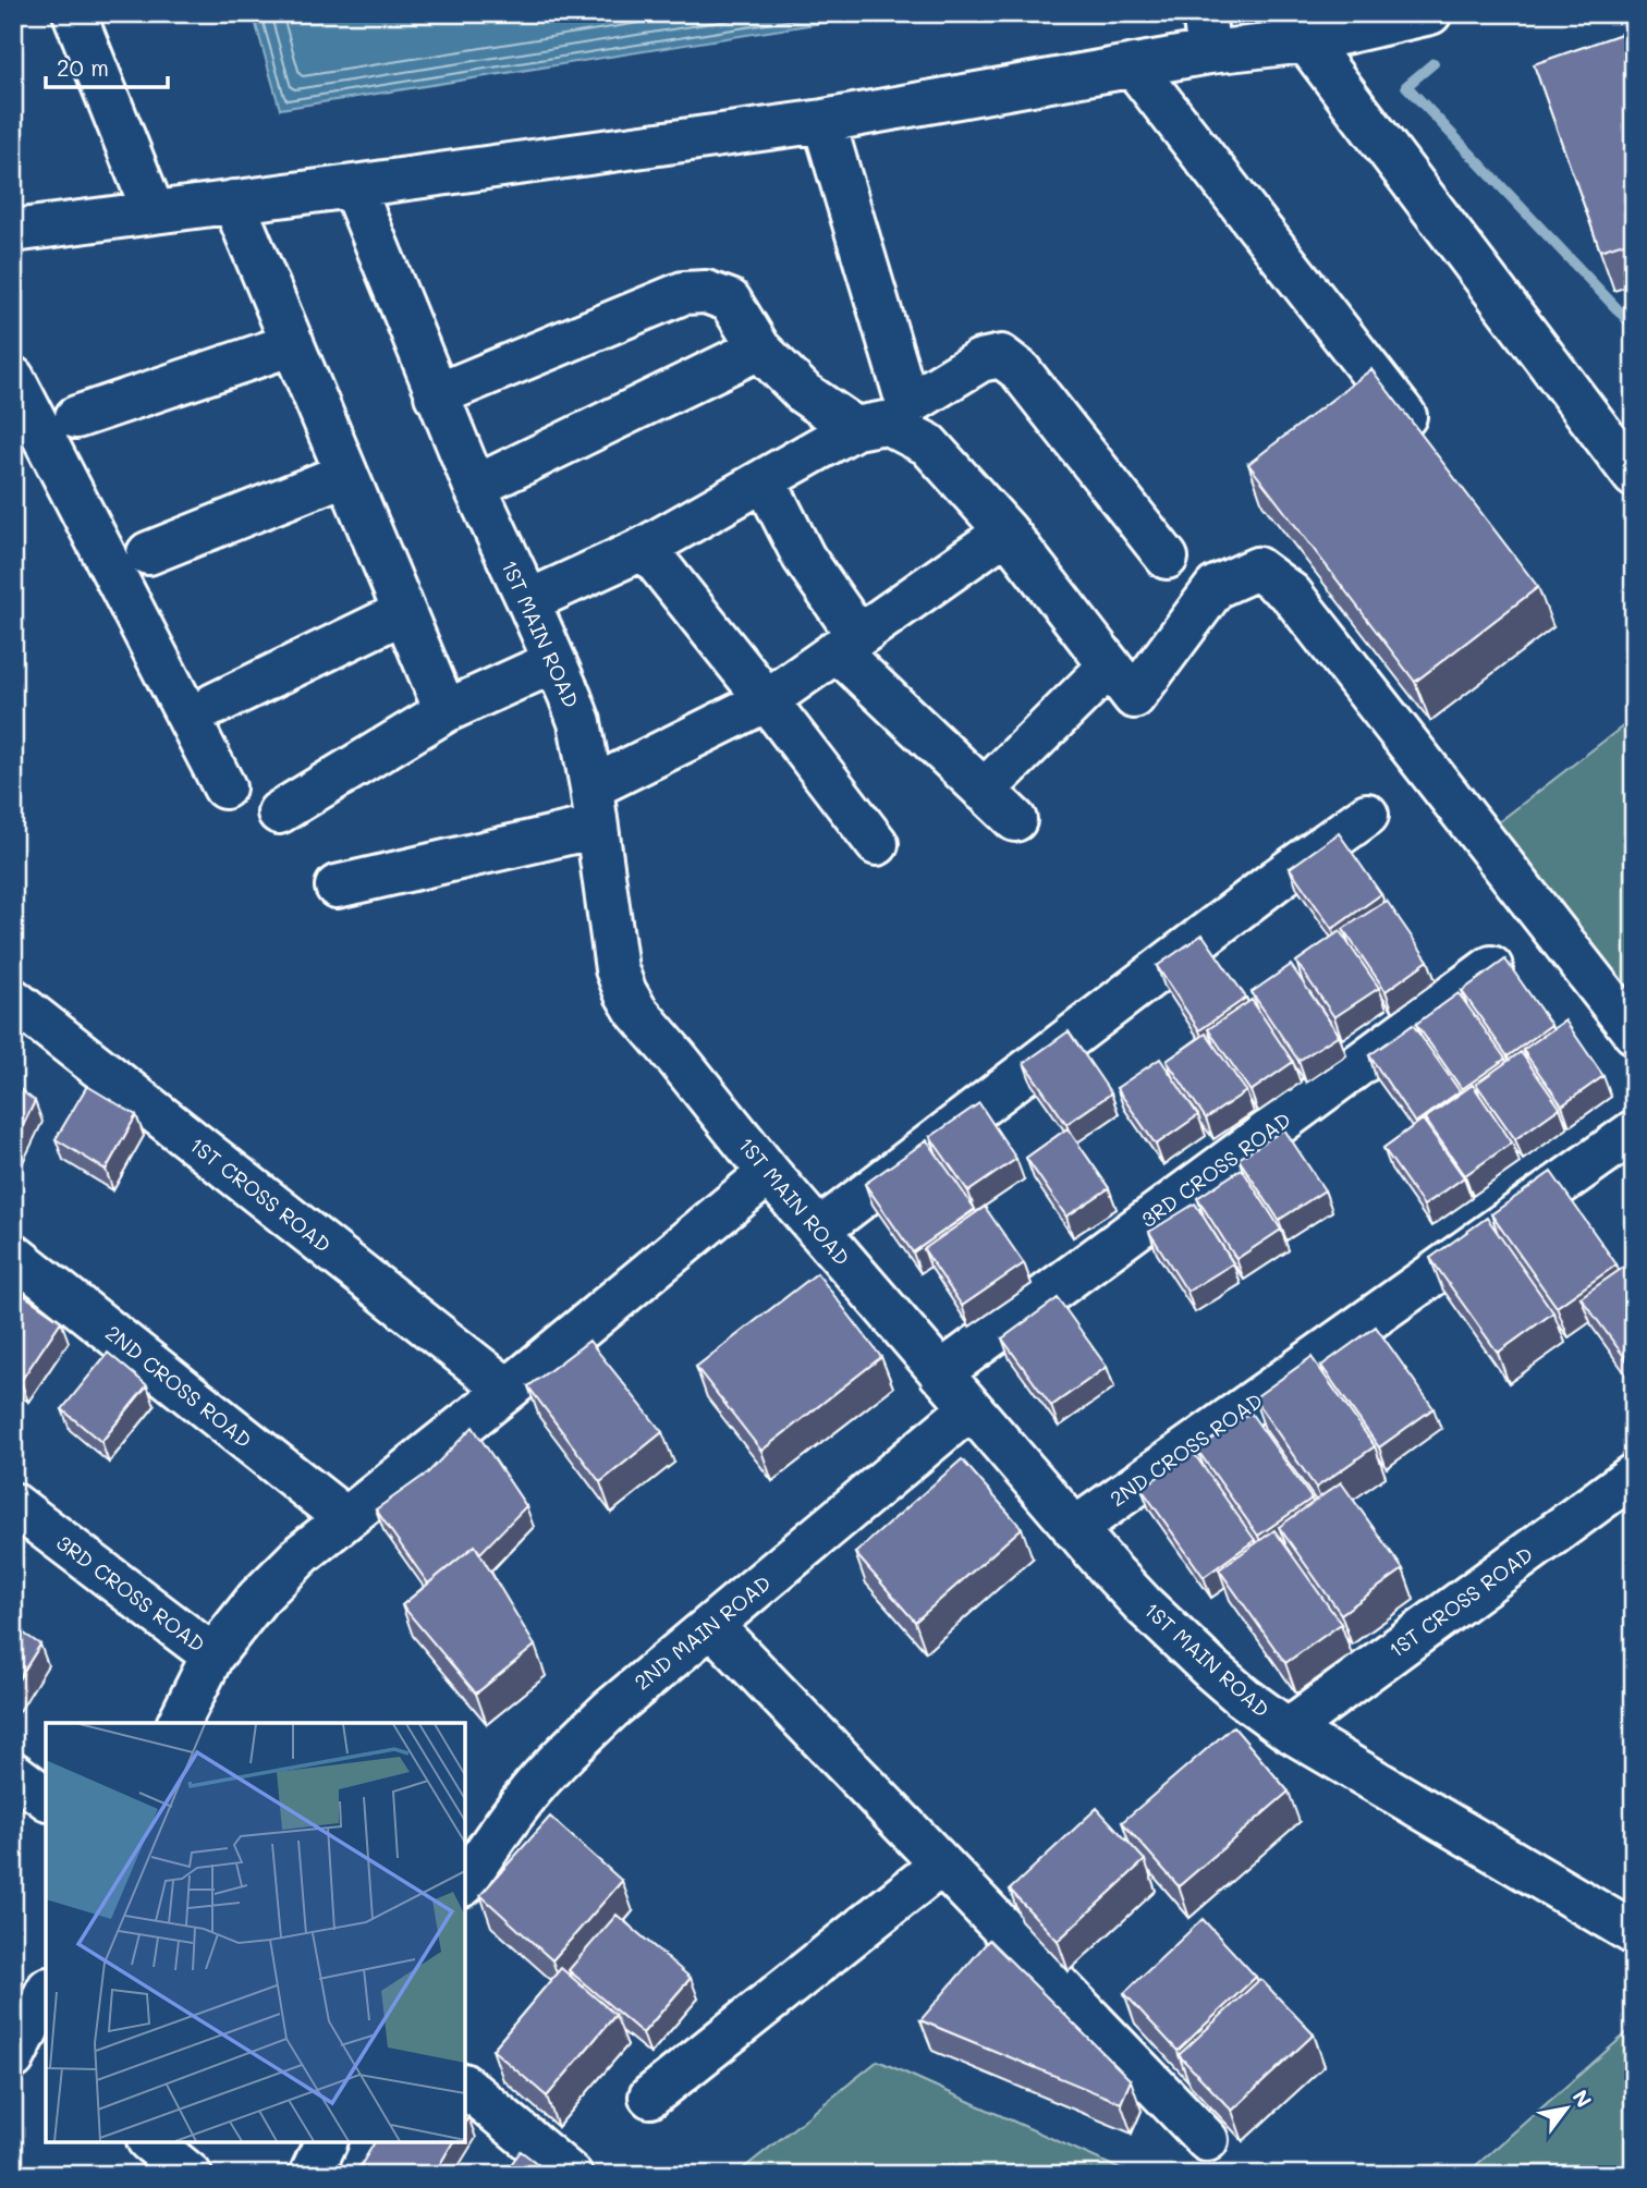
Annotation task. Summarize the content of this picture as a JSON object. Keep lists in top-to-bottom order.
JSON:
{
  "streets": {
    "street": [
      "1ST MAIN ROAD",
      "3RD CROSS ROAD",
      "1ST CROSS ROAD",
      "2ND CROSS ROAD",
      "2ND MAIN ROAD"
    ]
  },
  "crossings": [
    ["1ST MAIN ROAD", "3RD CROSS ROAD"],
    ["1ST MAIN ROAD", "1ST CROSS ROAD"],
    ["1ST MAIN ROAD", "2ND CROSS ROAD"],
    ["1ST MAIN ROAD", "2ND MAIN ROAD"]
  ],
  "scale_bar": "20 m",
  "north": "top right"
}
